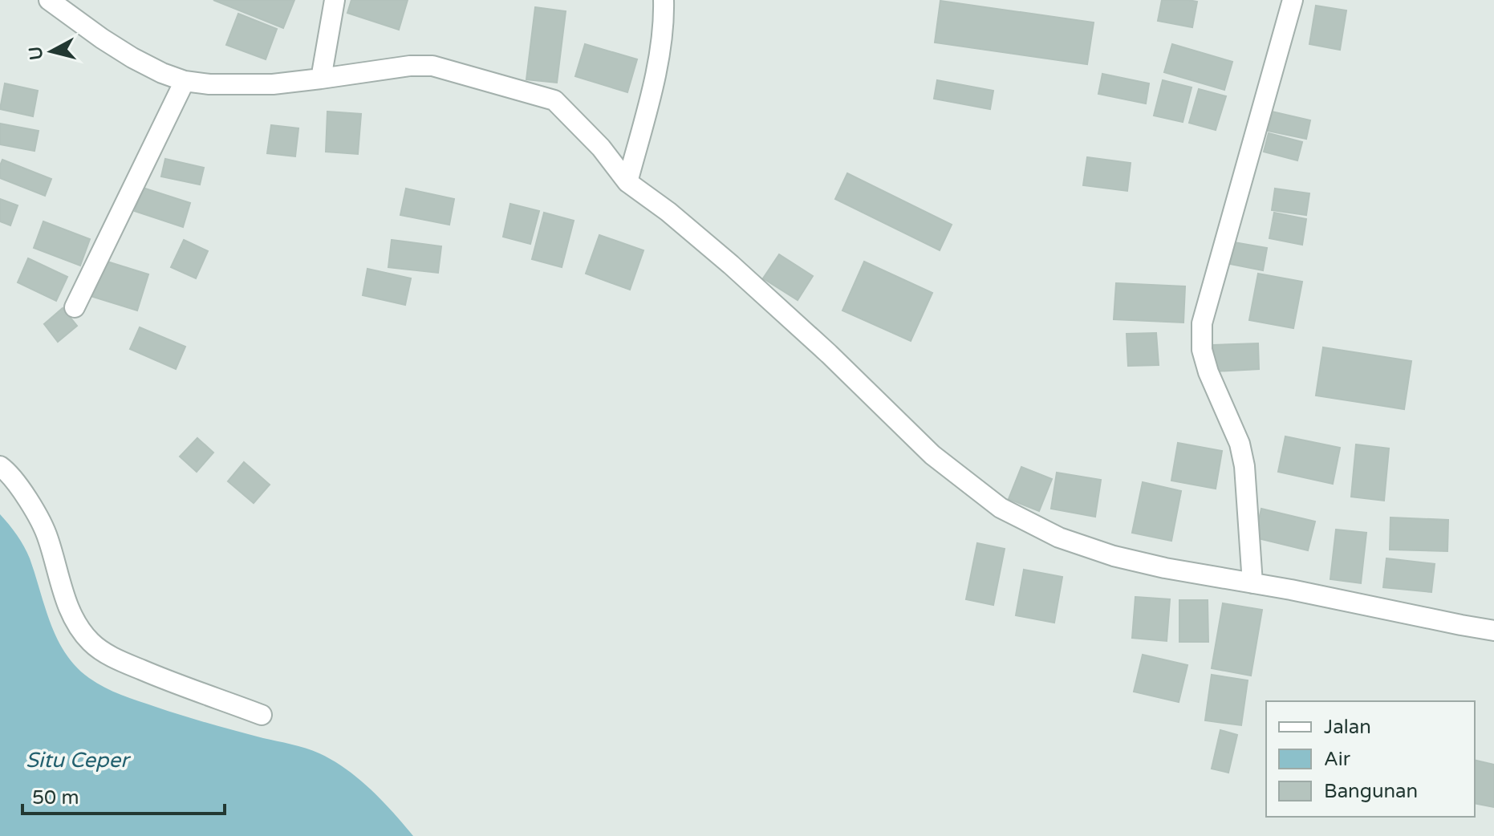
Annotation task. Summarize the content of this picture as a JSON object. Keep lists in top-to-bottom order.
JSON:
{
  "water": ["Situ Ceper"],
  "legend": ["Jalan", "Air", "Bangunan"],
  "scale_bar": "50 m",
  "north": "left"
}
